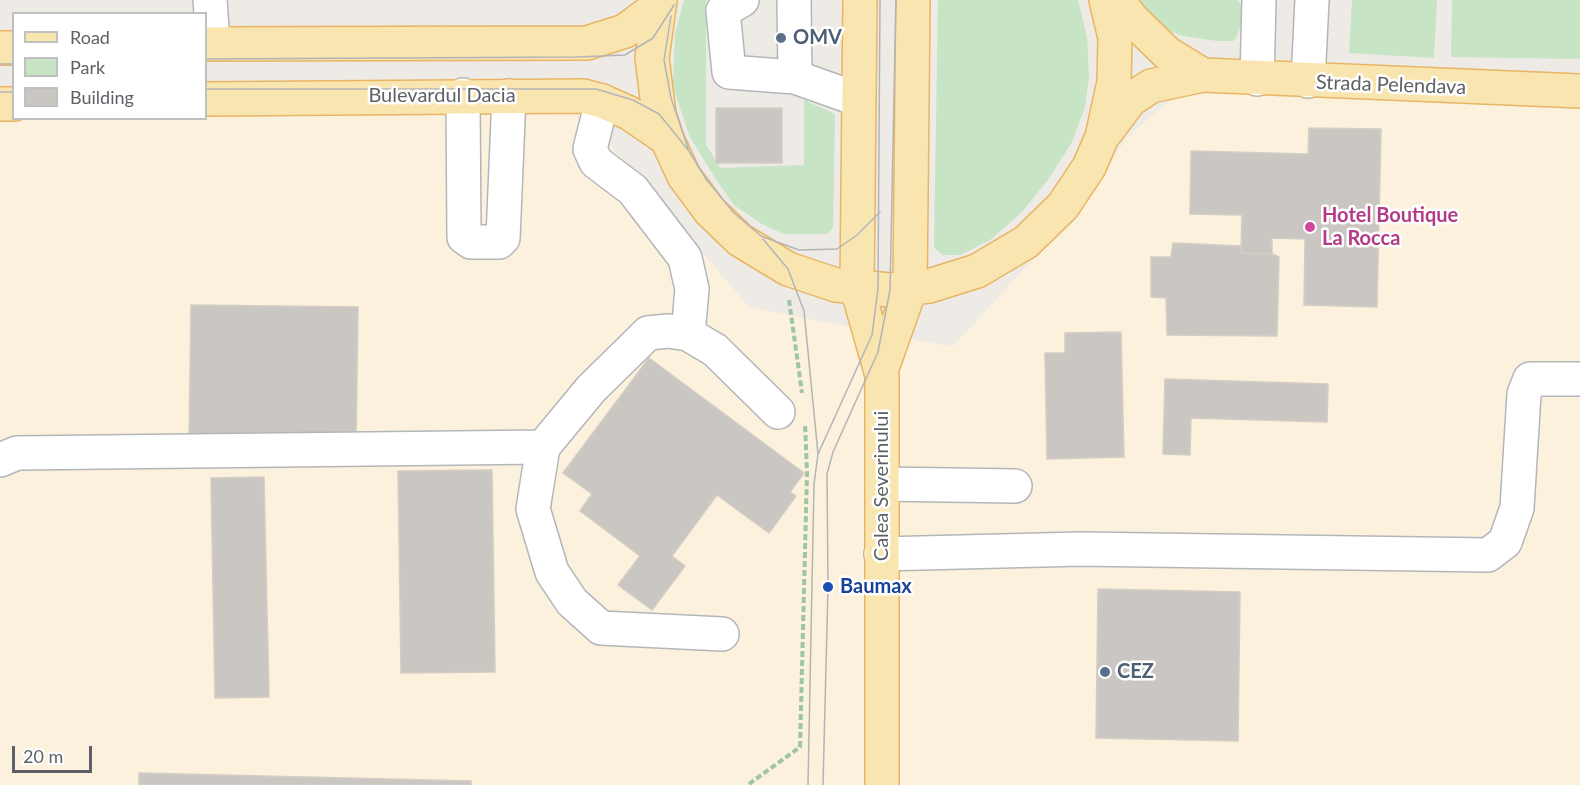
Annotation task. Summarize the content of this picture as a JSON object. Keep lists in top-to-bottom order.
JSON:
{
  "streets": {
    "main road": ["Strada Pelendava", "Bulevardul Dacia", "Calea Severinului"]
  },
  "crossings": [
    ["Strada Pelendava", "Calea Severinului"]
  ],
  "places": [
    "OMV",
    "Hotel Boutique La Rocca",
    "Baumax",
    "CEZ"
  ],
  "legend": ["Road", "Park", "Building"],
  "scale_bar": "20 m"
}
